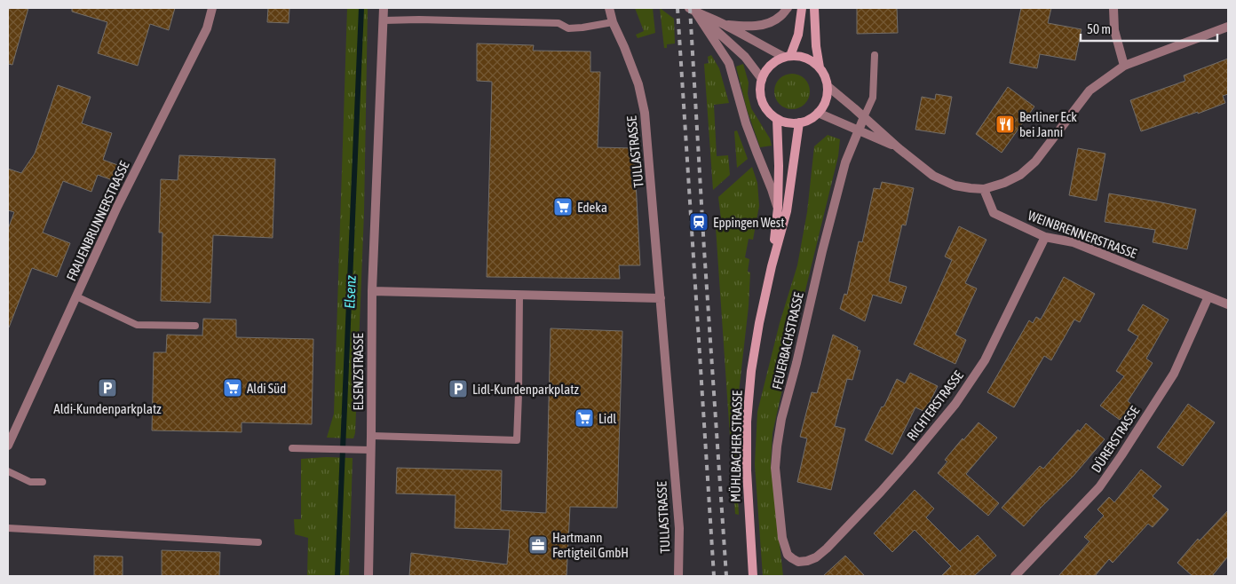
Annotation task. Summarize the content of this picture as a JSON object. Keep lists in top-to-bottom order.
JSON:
{
  "streets": {
    "street": [
      "TULLASTRASSE",
      "FRAUENBRUNNERSTRASSE",
      "WEINBRENNERSTRASSE",
      "FEUERBACHSTRASSE",
      "ELSENZSTRASSE",
      "RICHTERSTRASSE",
      "DÜRERSTRASSE",
      "MÜHLBACHER STRASSE"
    ]
  },
  "crossings": [
    ["WEINBRENNERSTRASSE", "RICHTERSTRASSE"],
    ["WEINBRENNERSTRASSE", "DÜRERSTRASSE"],
    ["FEUERBACHSTRASSE", "RICHTERSTRASSE"]
  ],
  "water": ["Elsenz"],
  "places": {
    "restaurant": ["Berliner Eck bei Janni"],
    "supermarket": ["Edeka", "Aldi Süd", "Lidl"],
    "station": ["Eppingen West"],
    "parking": ["Aldi-Kundenparkplatz", "Lidl-Kundenparkplatz"],
    "office": ["Hartmann Fertigteil GmbH"]
  },
  "scale_bar": "50 m"
}
